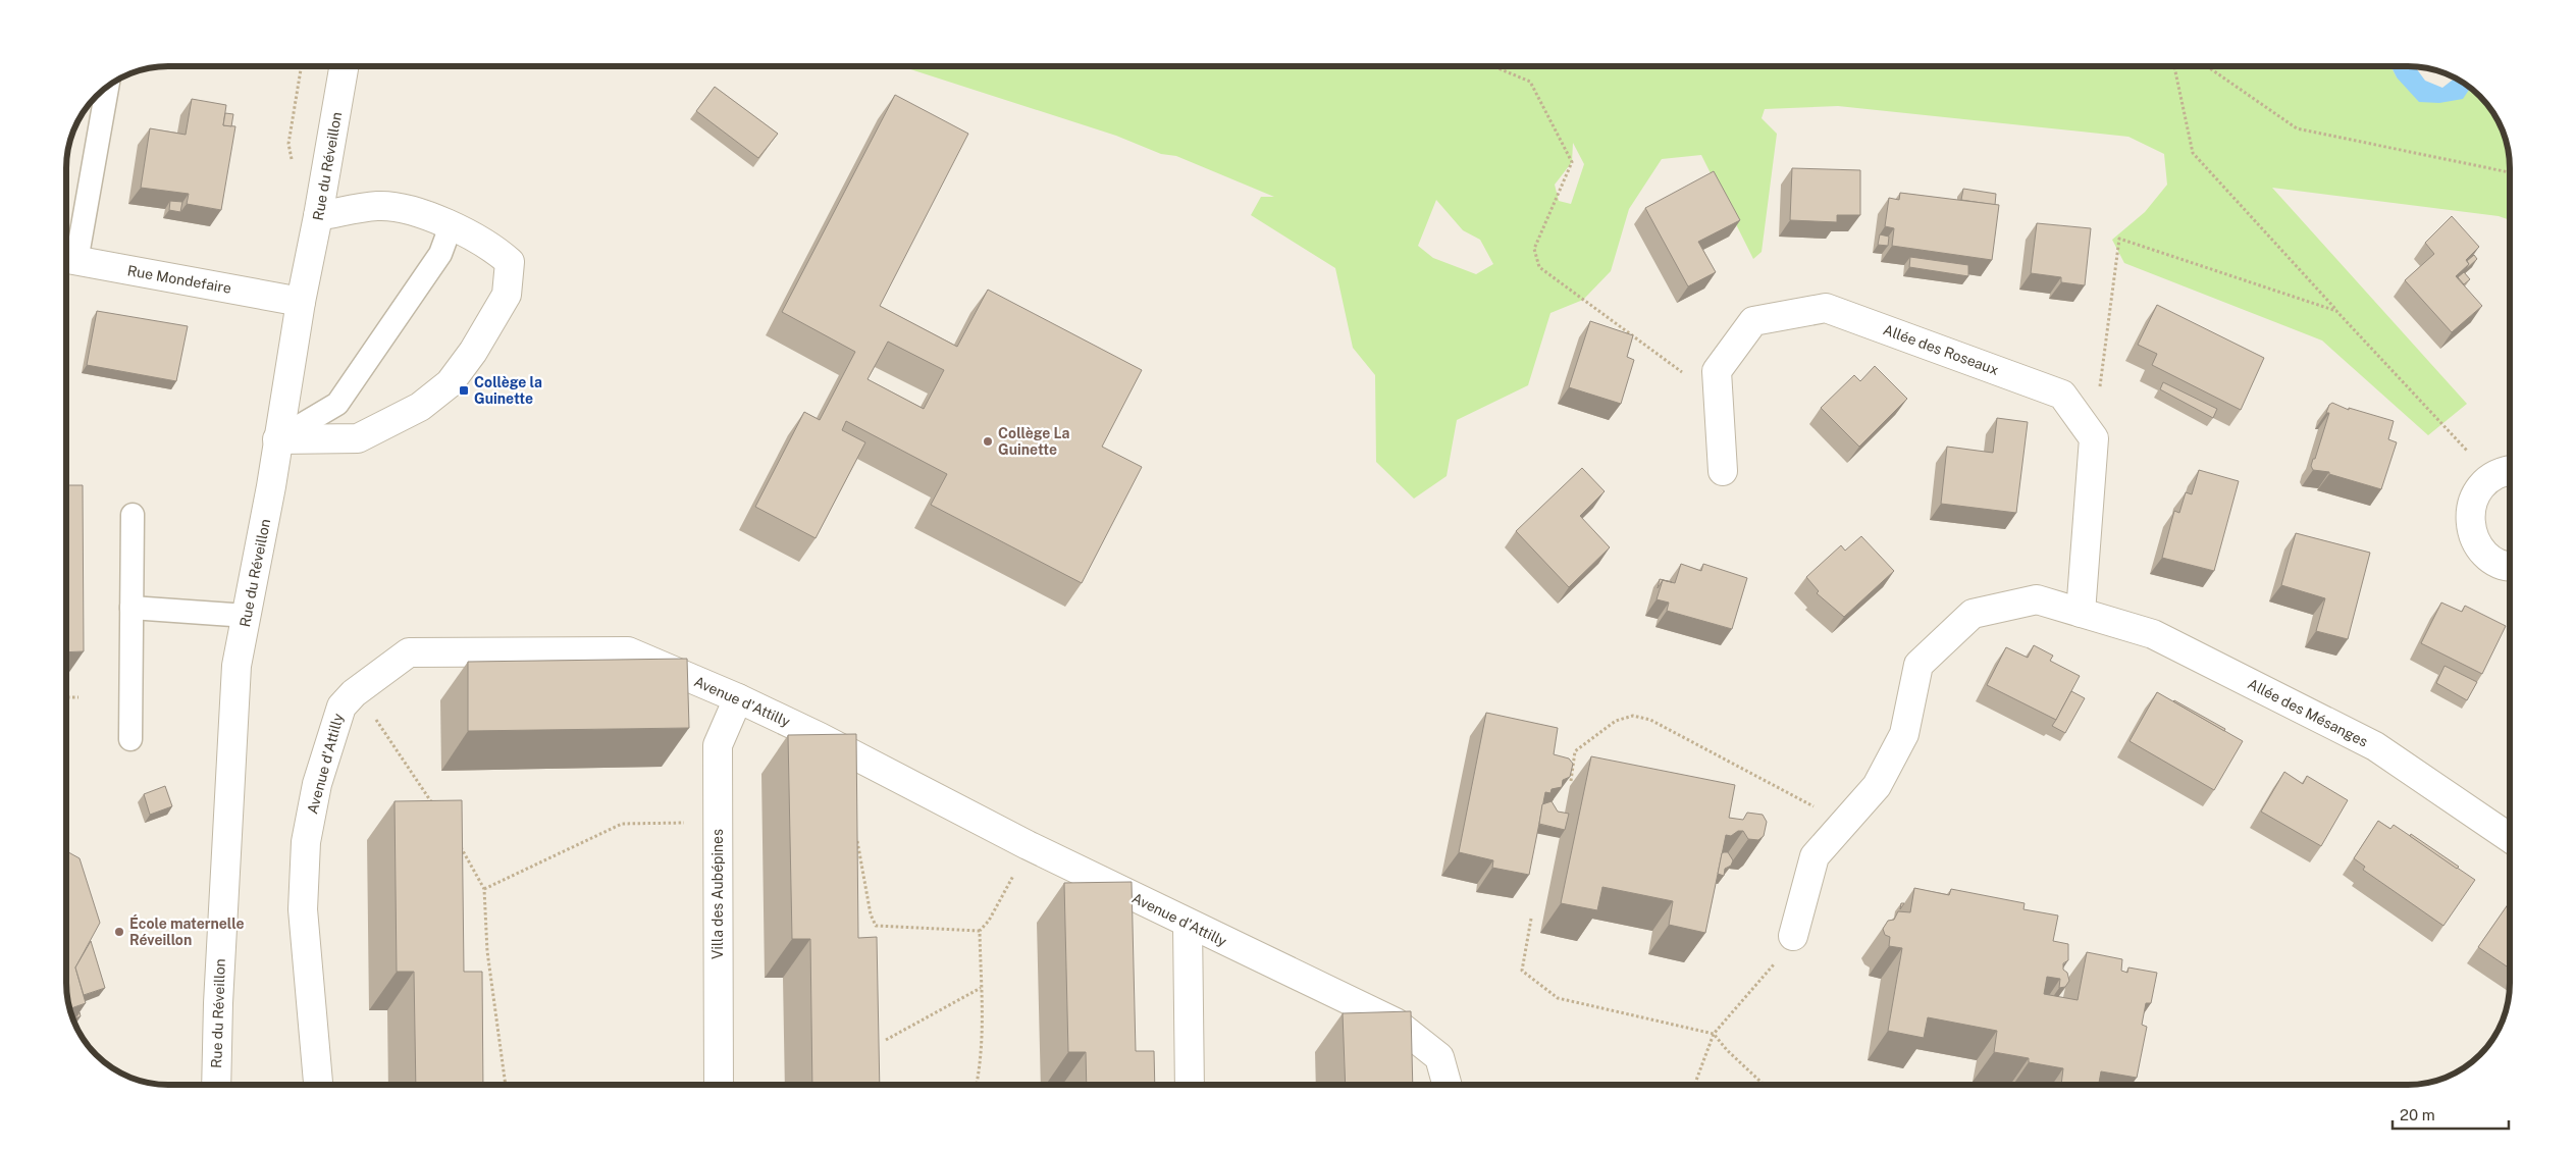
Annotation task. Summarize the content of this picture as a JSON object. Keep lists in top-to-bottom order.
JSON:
{
  "streets": {
    "street": [
      "Rue du Réveillon",
      "Rue Mondefaire",
      "Allée des Roseaux",
      "Avenue d'Attilly",
      "Allée des Mésanges",
      "Villa des Aubépines"
    ]
  },
  "crossings": [
    ["Rue du Réveillon", "Rue Mondefaire"],
    ["Avenue d'Attilly", "Villa des Aubépines"]
  ],
  "places": {
    "transit": ["Collège la Guinette"],
    "other": ["Collège La Guinette", "École maternelle Réveillon"]
  },
  "scale_bar": "20 m"
}
